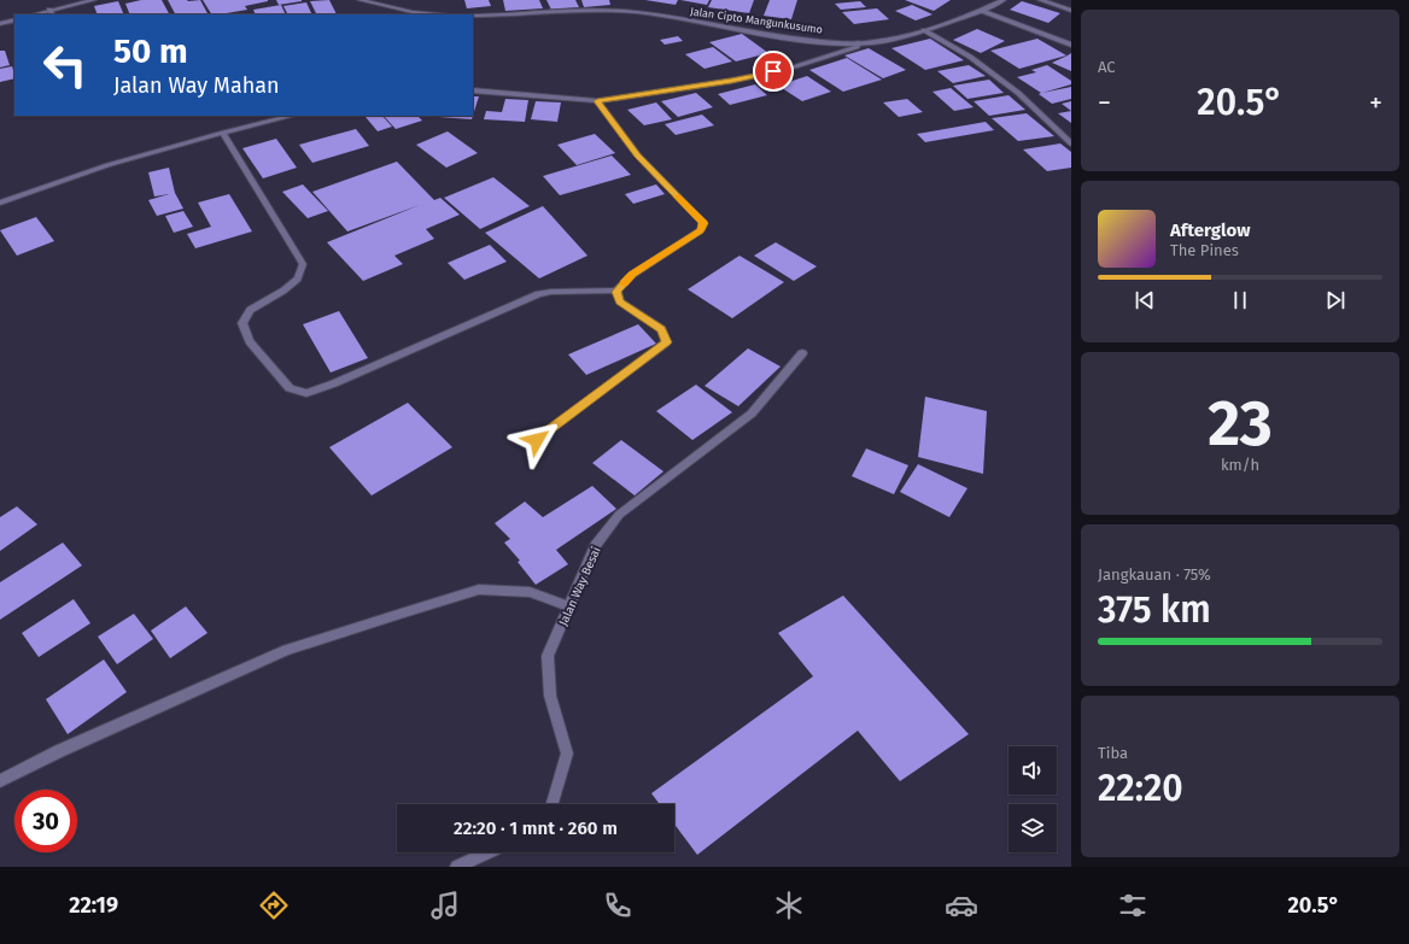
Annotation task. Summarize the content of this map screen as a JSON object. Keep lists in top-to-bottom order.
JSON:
{
  "streets": {
    "street": ["Jalan Cipto Mangunkusumo", "Jalan Way Besai"]
  },
  "page": {
    "tile": [
      "AC",
      ["23", "km/h"],
      ["Jangkauan · 75%", "375 km"],
      ["Tiba", "22:20"]
    ],
    "turn": ["50 m", "Jalan Way Mahan"],
    "heat": ["−", "20.5°", "+"],
    "song": ["Afterglow", "The Pines"],
    "limit": "30",
    "trip": "22:20 · 1 mnt · 260 m",
    "tabs": ["22:19", "20.5°"]
  }
}
